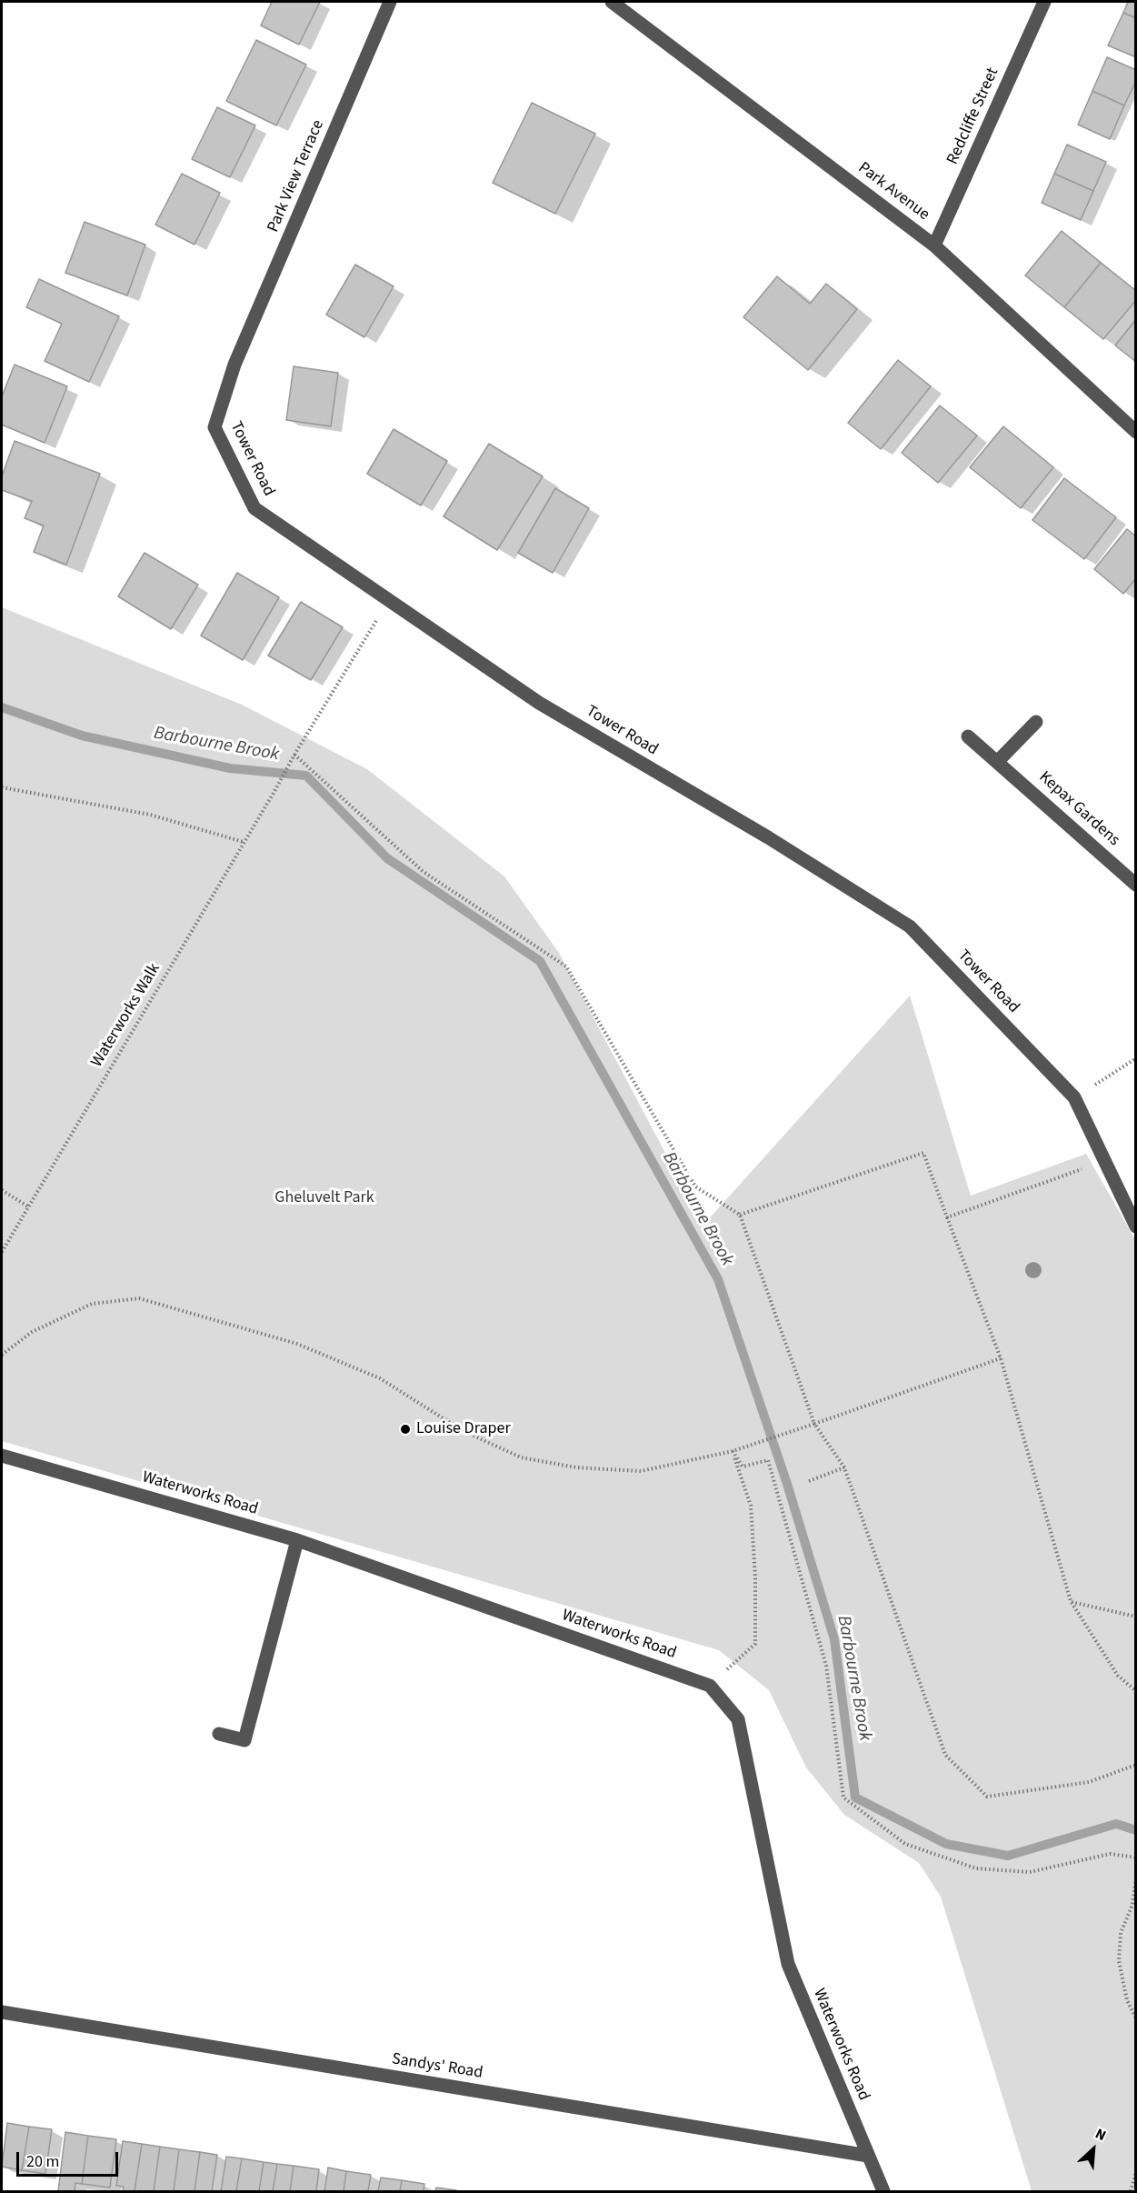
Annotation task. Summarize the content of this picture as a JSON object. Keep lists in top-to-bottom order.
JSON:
{
  "streets": {
    "street": [
      "Redcliffe Street",
      "Park View Terrace",
      "Park Avenue",
      "Tower Road",
      "Kepax Gardens",
      "Waterworks Road",
      "Sandys' Road"
    ],
    "path": ["Waterworks Walk"]
  },
  "crossings": [
    ["Redcliffe Street", "Park Avenue"],
    ["Park View Terrace", "Tower Road"],
    ["Tower Road", "Waterworks Walk"],
    ["Waterworks Road", "Sandys' Road"]
  ],
  "water": ["Barbourne Brook"],
  "parks": ["Gheluvelt Park"],
  "places": ["Louise Draper"],
  "scale_bar": "20 m",
  "north": "top right"
}
